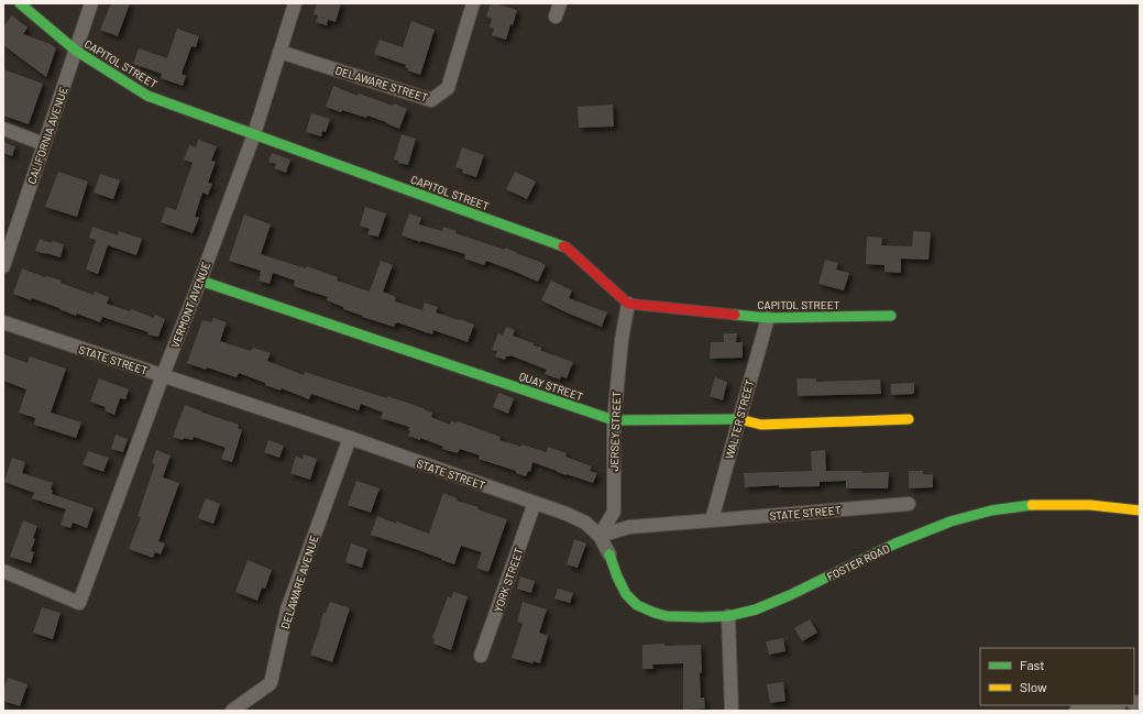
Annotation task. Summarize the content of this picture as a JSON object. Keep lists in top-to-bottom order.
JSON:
{
  "streets": {
    "street": [
      "CAPITOL STREET",
      "DELAWARE STREET",
      "CALIFORNIA AVENUE",
      "VERMONT AVENUE",
      "STATE STREET",
      "QUAY STREET",
      "WALTER STREET",
      "JERSEY STREET",
      "FOSTER ROAD",
      "YORK STREET",
      "DELAWARE AVENUE"
    ]
  },
  "crossings": [
    ["CAPITOL STREET", "CALIFORNIA AVENUE"],
    ["CAPITOL STREET", "VERMONT AVENUE"],
    ["CAPITOL STREET", "WALTER STREET"],
    ["CAPITOL STREET", "JERSEY STREET"],
    ["DELAWARE STREET", "VERMONT AVENUE"],
    ["VERMONT AVENUE", "STATE STREET"],
    ["VERMONT AVENUE", "QUAY STREET"],
    ["STATE STREET", "WALTER STREET"],
    ["STATE STREET", "JERSEY STREET"],
    ["STATE STREET", "YORK STREET"],
    ["STATE STREET", "DELAWARE AVENUE"],
    ["QUAY STREET", "WALTER STREET"],
    ["QUAY STREET", "JERSEY STREET"]
  ],
  "legend": ["Fast", "Slow"]
}
